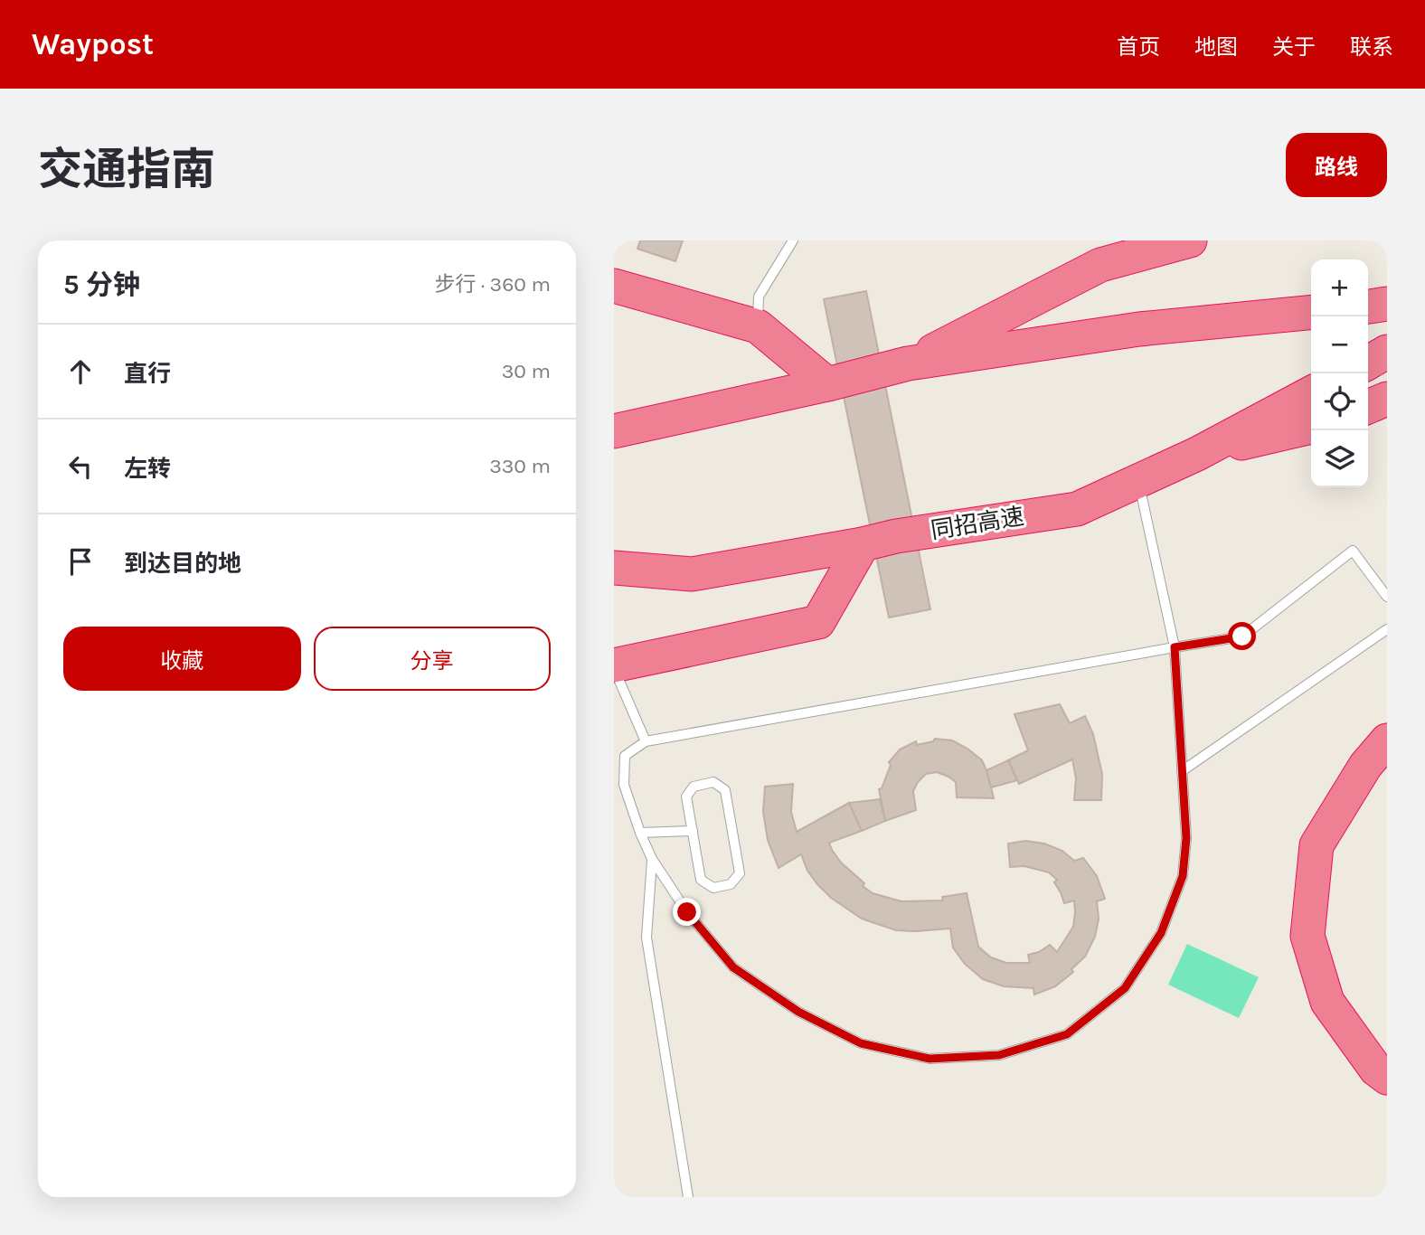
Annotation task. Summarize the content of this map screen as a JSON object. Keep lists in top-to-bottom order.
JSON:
{
  "streets": {
    "highway": ["同招高速"]
  },
  "page": {
    "header": "Waypost",
    "nav": [
      "首页",
      "地图",
      "关于",
      "联系"
    ],
    "title": "交通指南",
    "buttons": [
      "路线",
      ["收藏", "分享"]
    ],
    "heading": ["5 分钟", "步行 · 360 m"],
    "map_buttons": ["+", "−"],
    "list": [
      ["直行", "30 m"],
      ["左转", "330 m"],
      "到达目的地"
    ]
  }
}
